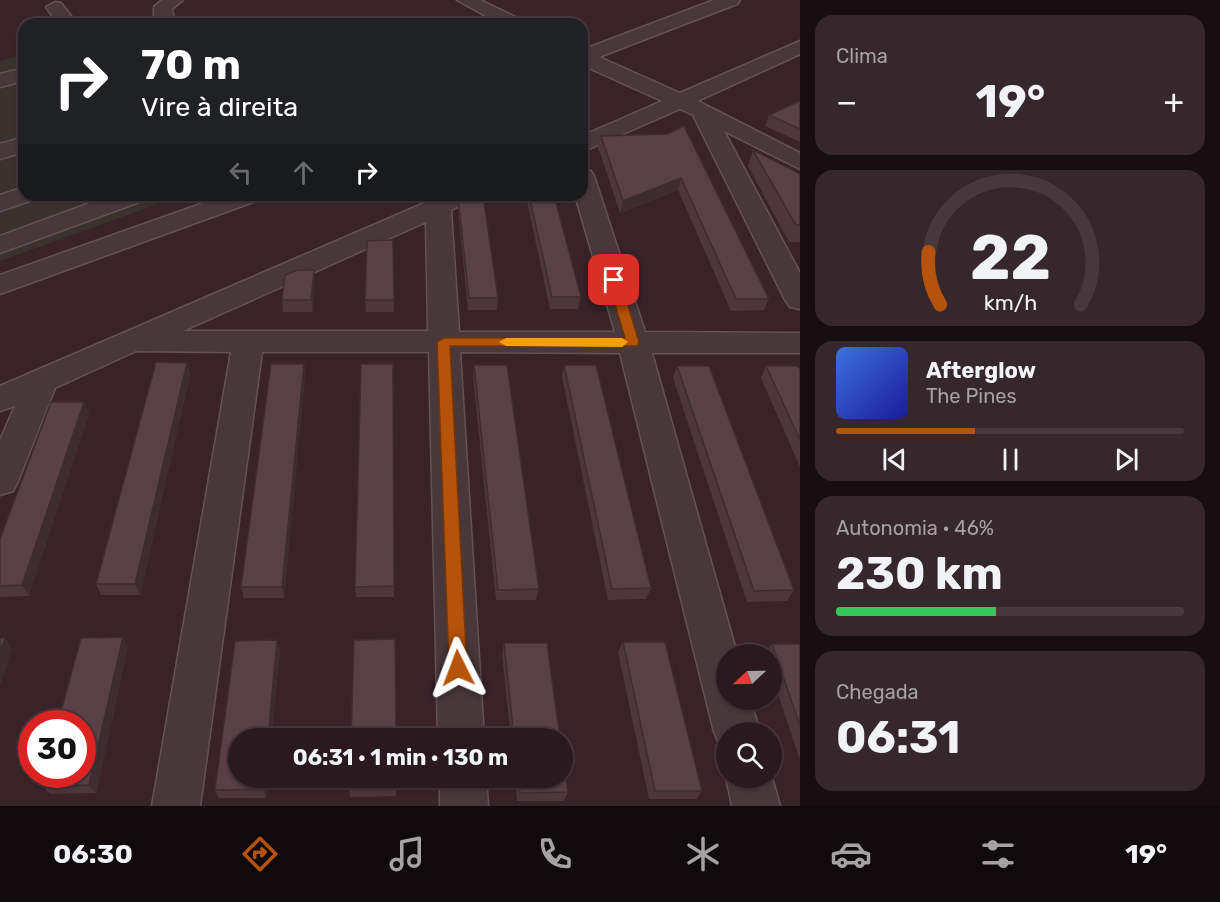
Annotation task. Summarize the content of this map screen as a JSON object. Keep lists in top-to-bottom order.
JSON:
{
  "north": "left",
  "page": {
    "tile": [
      "Clima",
      ["Autonomia · 46%", "230 km"],
      ["Chegada", "06:31"]
    ],
    "turn": ["70 m", "Vire à direita"],
    "heat": ["−", "19°", "+"],
    "song": ["Afterglow", "The Pines"],
    "limit": "30",
    "trip": "06:31 · 1 min · 130 m",
    "tabs": ["06:30", "19°"],
    "gauge": ["22", "km/h"]
  }
}
